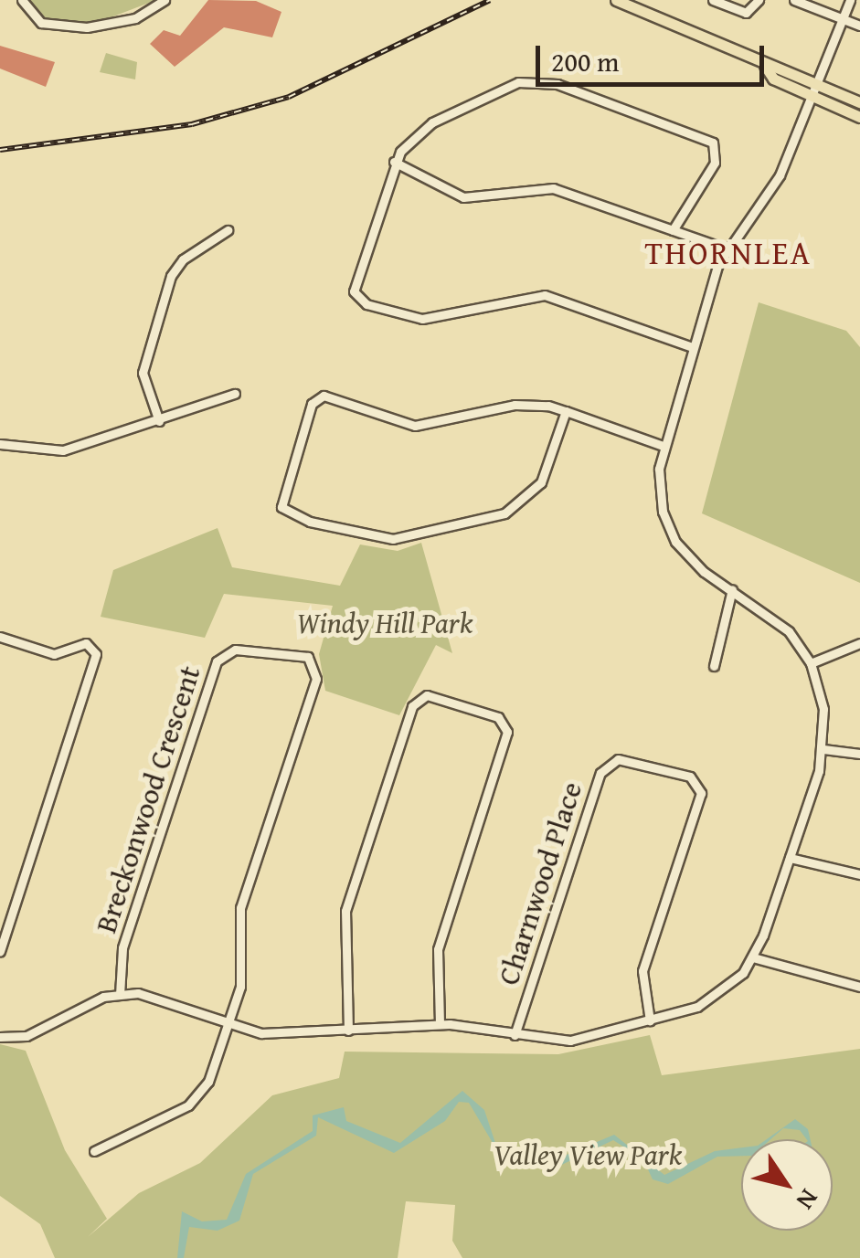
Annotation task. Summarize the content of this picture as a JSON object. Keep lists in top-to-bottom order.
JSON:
{
  "streets": {
    "street": ["Breckonwood Crescent", "Charnwood Place"]
  },
  "districts": ["THORNLEA"],
  "parks": ["Windy Hill Park", "Valley View Park"],
  "scale_bar": "200 m",
  "north": "bottom right"
}
